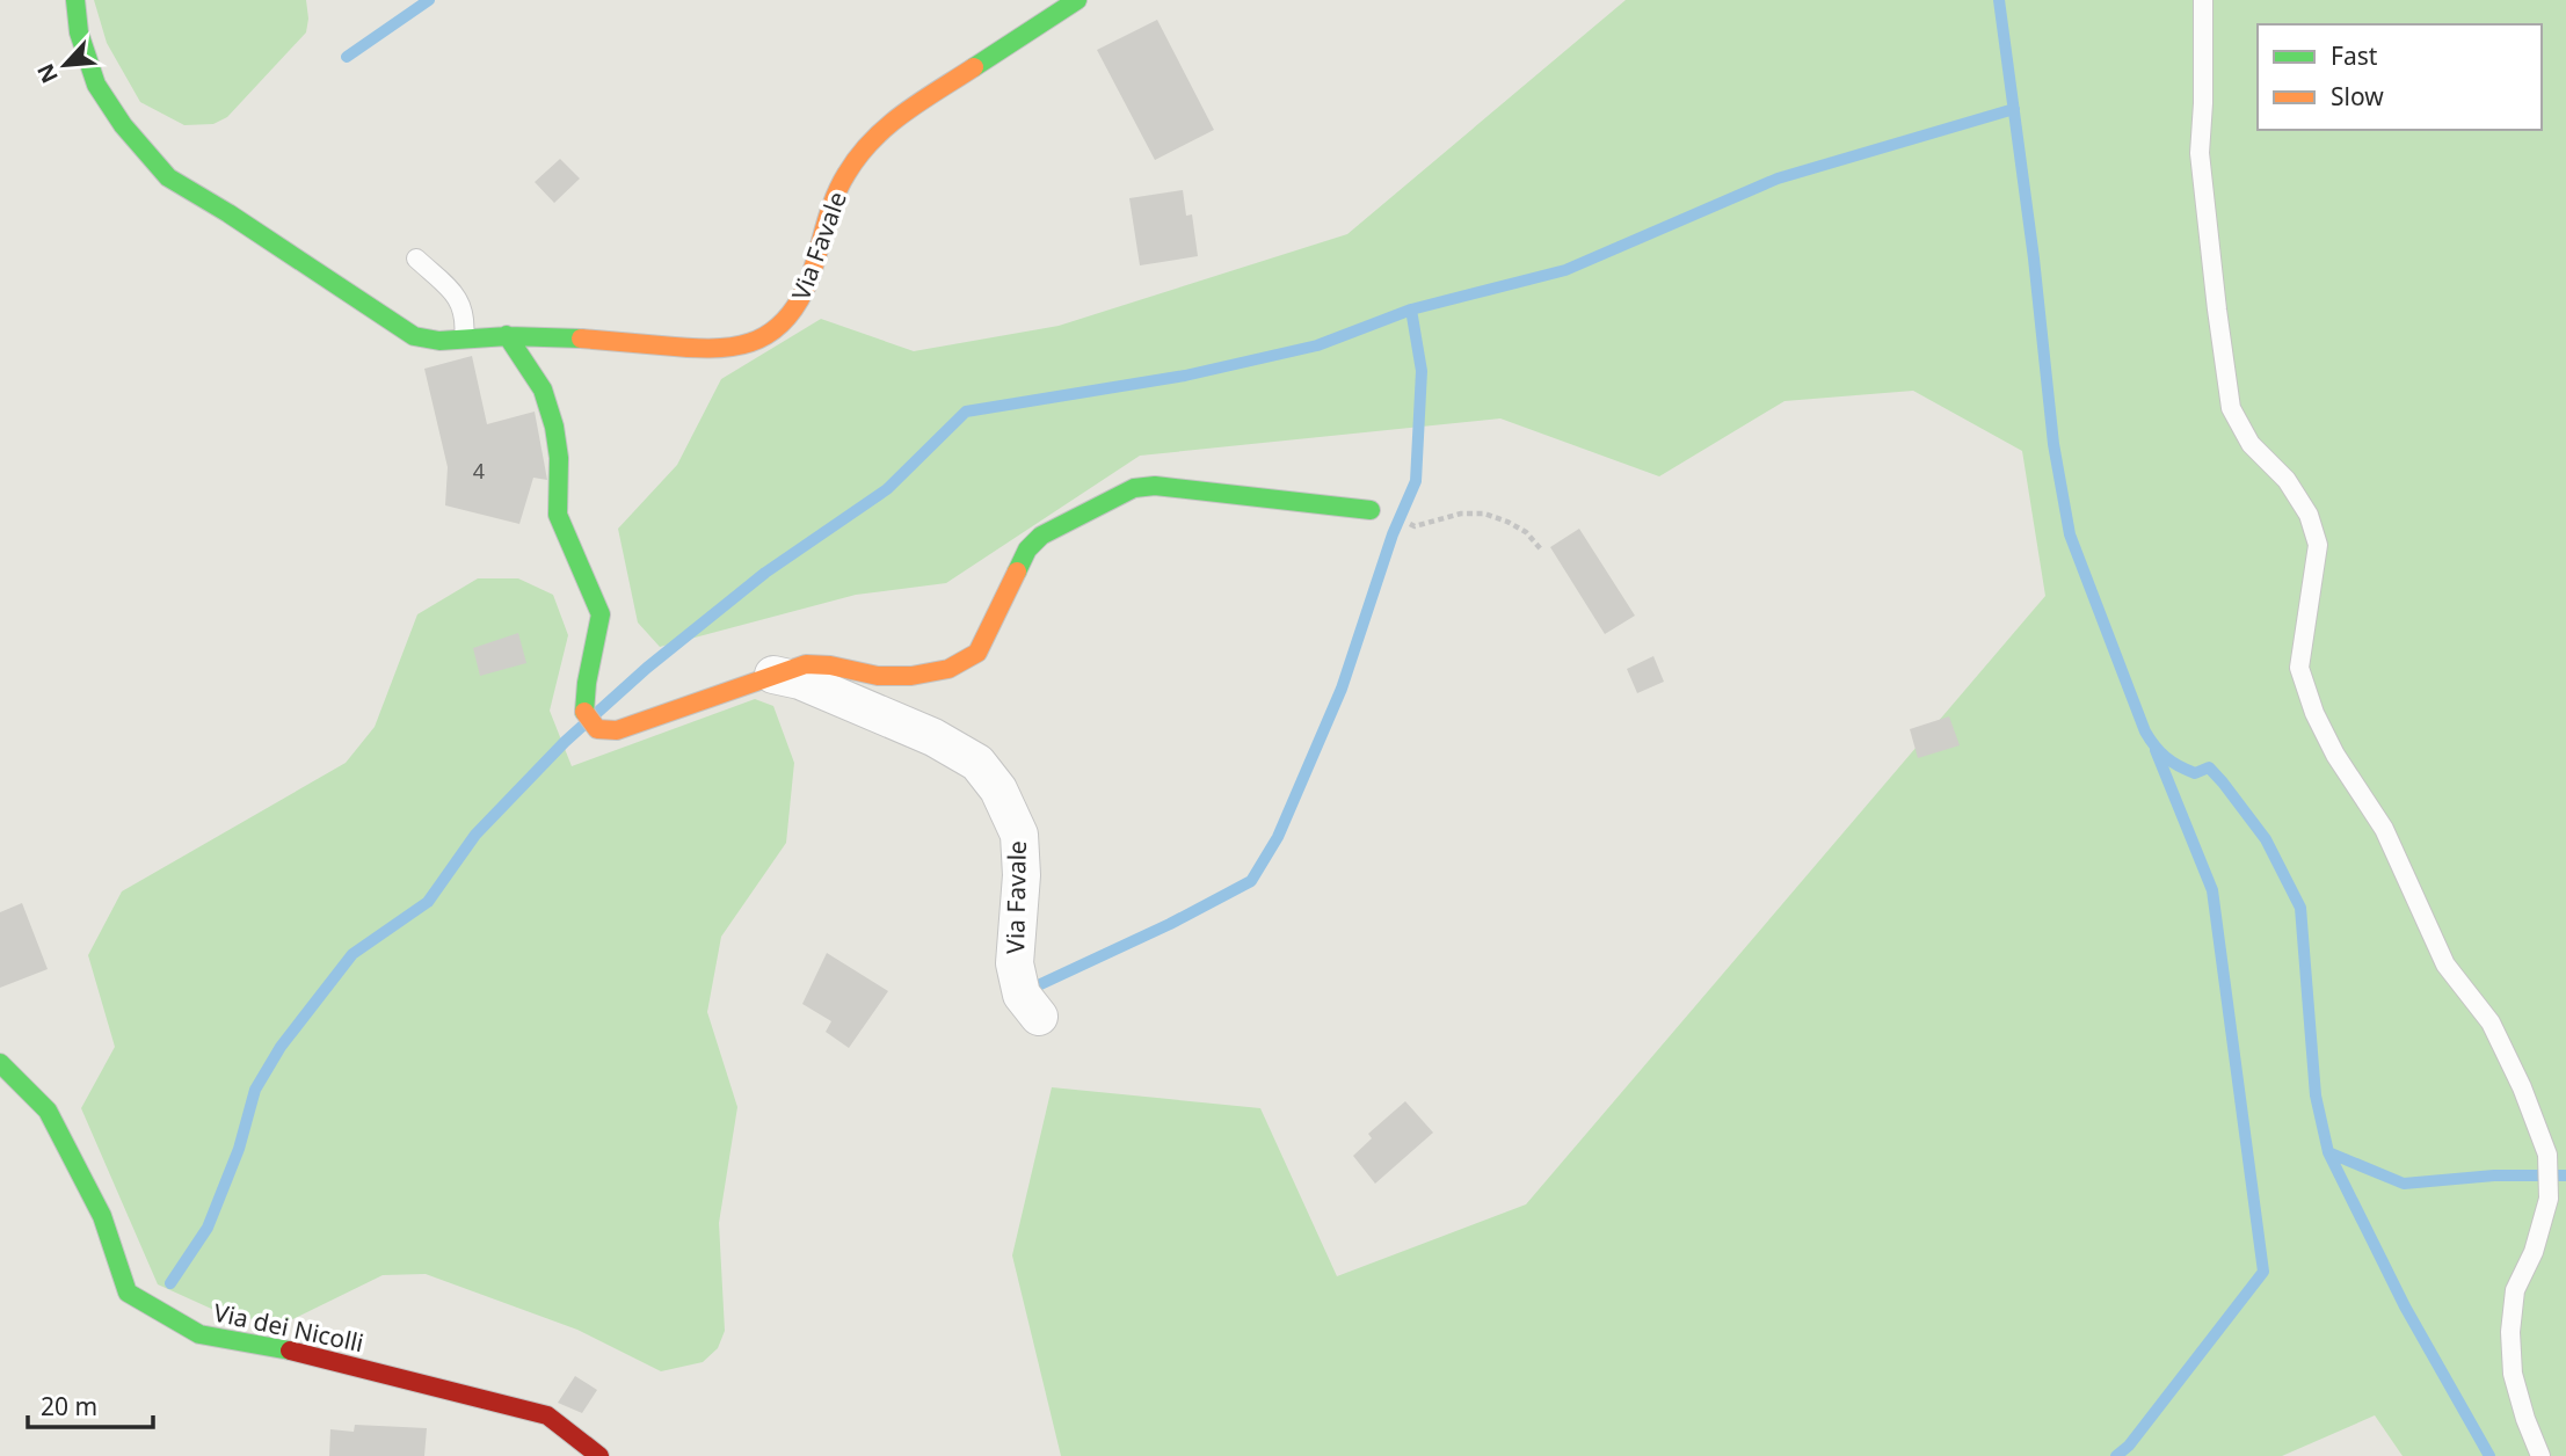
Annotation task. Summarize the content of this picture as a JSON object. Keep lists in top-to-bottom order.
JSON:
{
  "streets": {
    "street": ["Via Favale", "Via dei Nicolli"]
  },
  "house_numbers": ["4"],
  "legend": ["Fast", "Slow"],
  "scale_bar": "20 m",
  "north": "bottom left"
}
